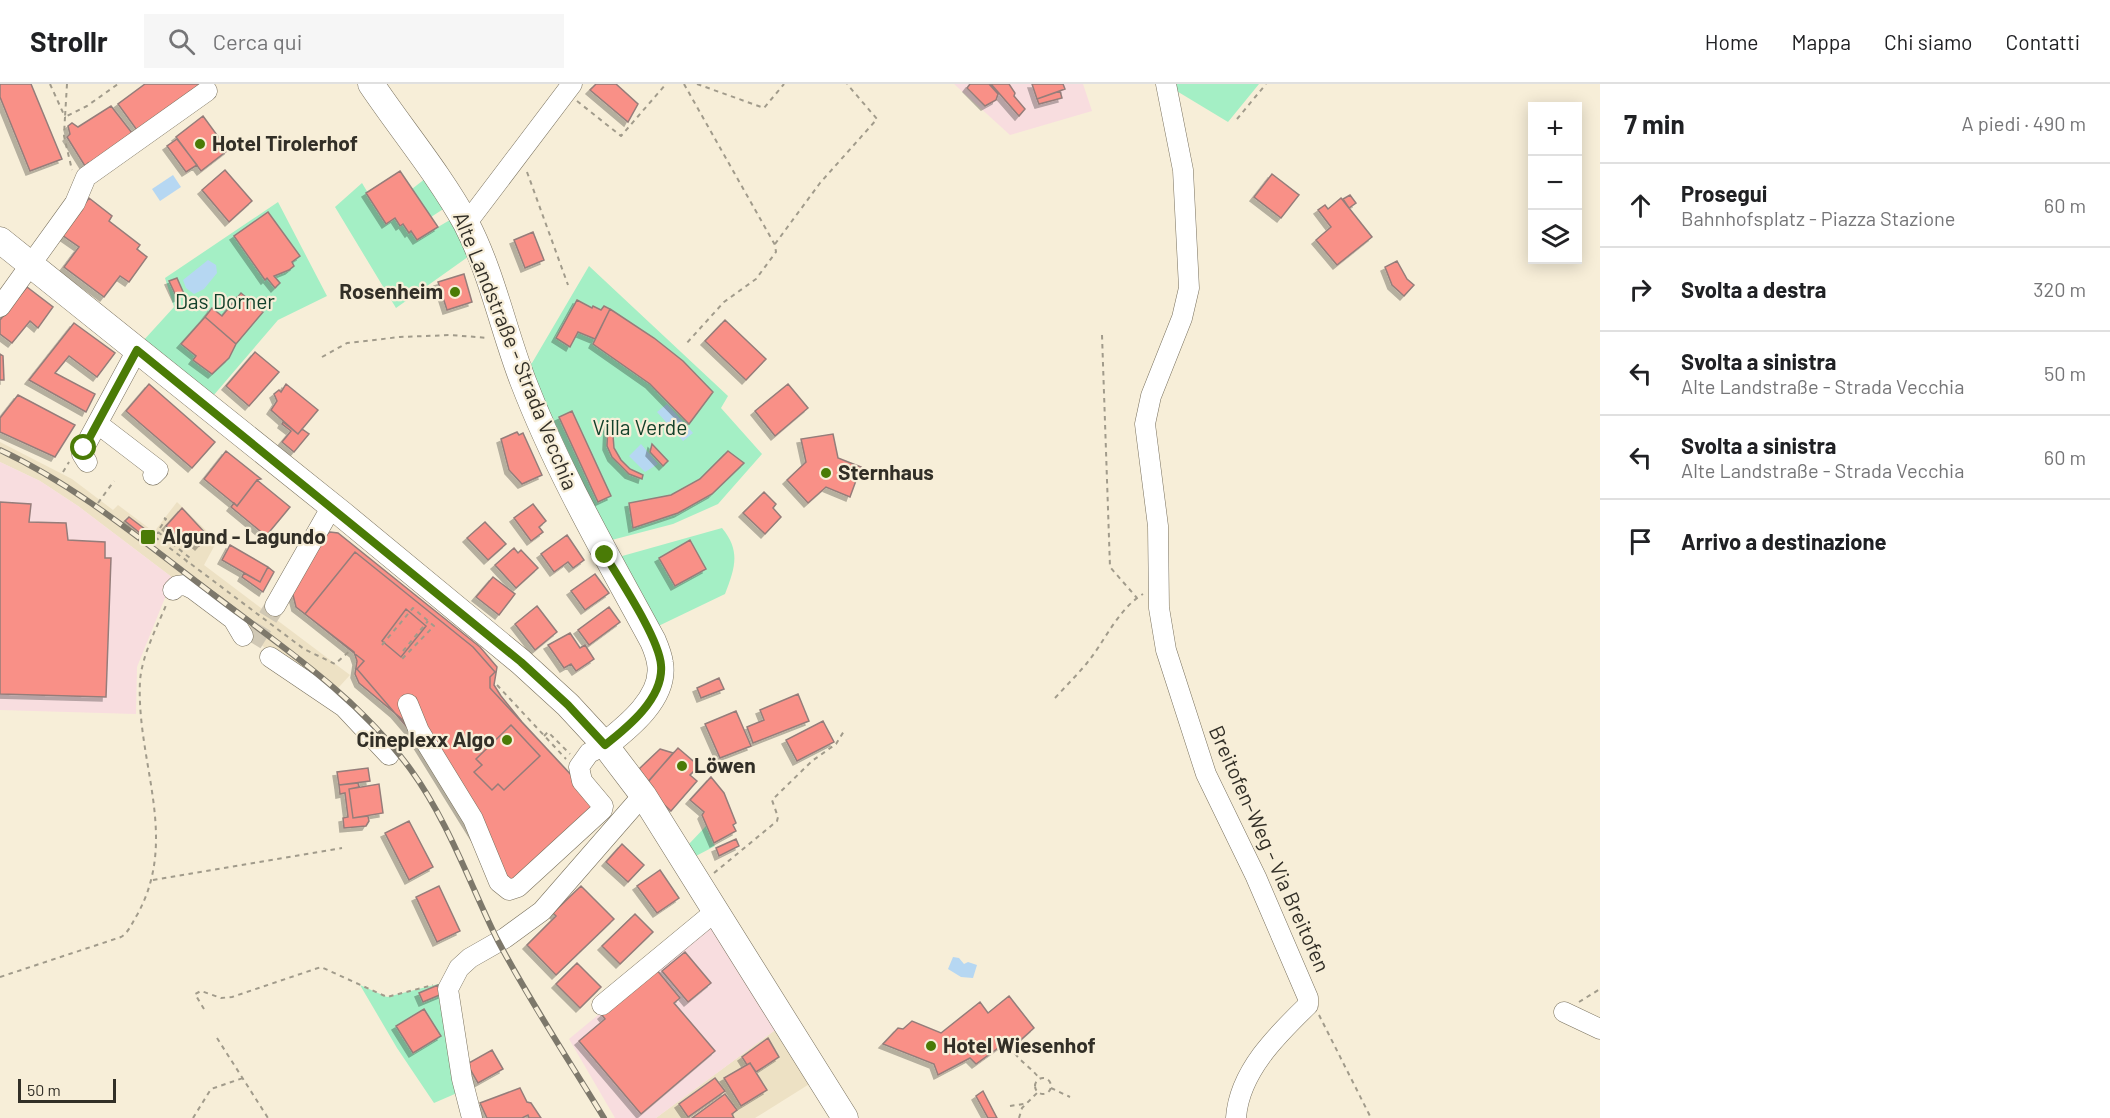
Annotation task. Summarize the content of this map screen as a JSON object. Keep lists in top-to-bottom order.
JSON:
{
  "streets": {
    "main road": ["Alte Landstraße - Strada Vecchia"],
    "street": ["Breitofen-Weg - Via Breitofen"]
  },
  "parks": ["Das Dorner", "Villa Verde"],
  "places": {
    "other": [
      "Hotel Tirolerhof",
      "Rosenheim",
      "Sternhaus",
      "Cineplexx Algo",
      "Löwen",
      "Hotel Wiesenhof"
    ],
    "transit": ["Algund - Lagundo"]
  },
  "scale_bar": "50 m",
  "page": {
    "header": "Strollr",
    "search": "Cerca qui",
    "nav": [
      "Home",
      "Mappa",
      "Chi siamo",
      "Contatti"
    ],
    "heading": ["7 min", "A piedi · 490 m"],
    "map_buttons": ["+", "−"],
    "list": [
      ["Prosegui", "Bahnhofsplatz - Piazza Stazione", "60 m"],
      ["Svolta a destra", "320 m"],
      ["Svolta a sinistra", "Alte Landstraße - Strada Vecchia", "50 m"],
      ["Svolta a sinistra", "Alte Landstraße - Strada Vecchia", "60 m"],
      "Arrivo a destinazione"
    ],
    "scale": "50 m"
  }
}
